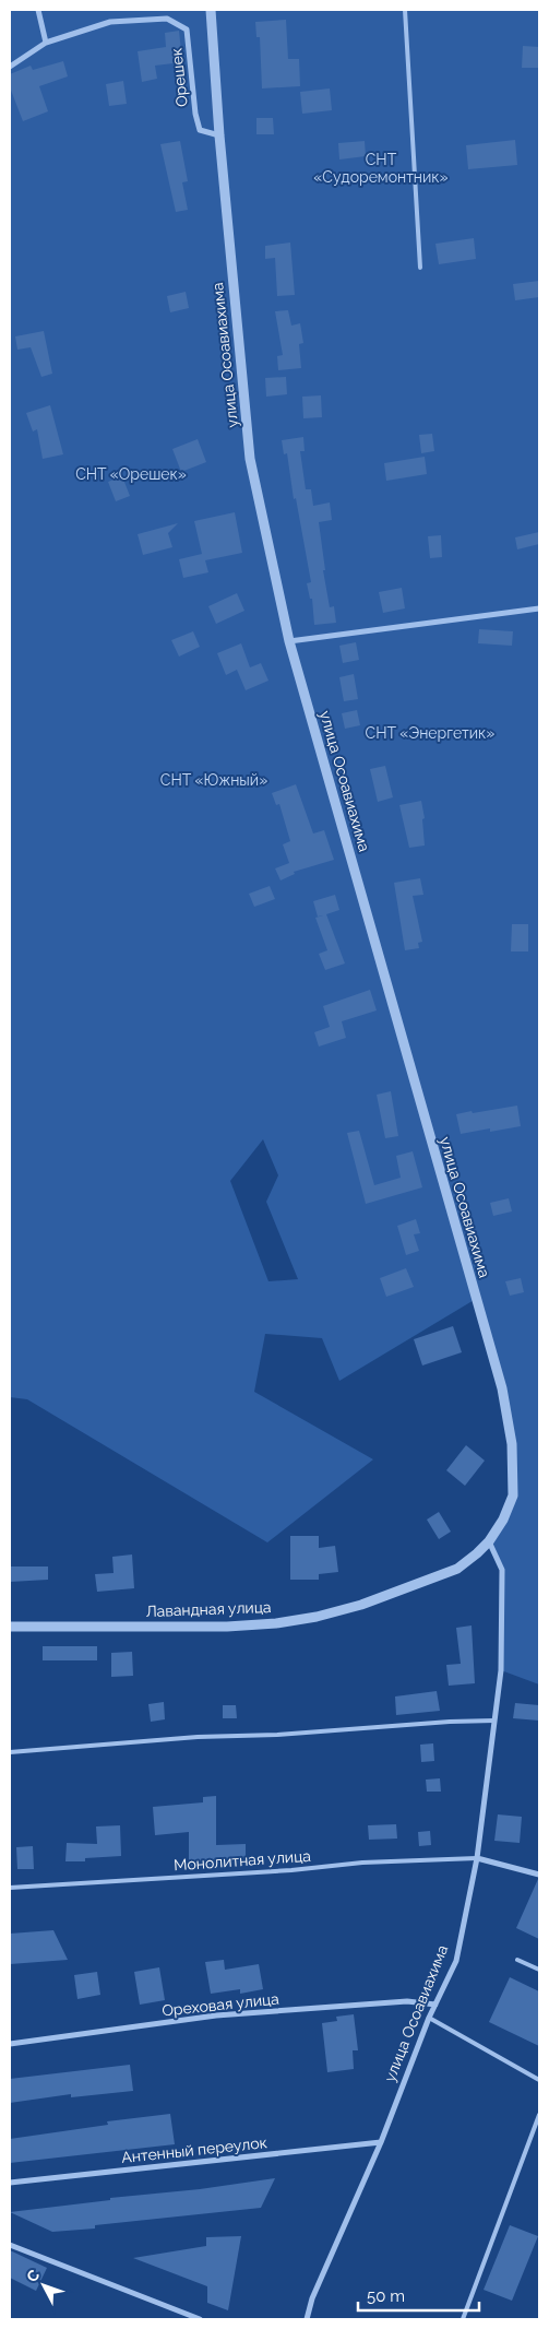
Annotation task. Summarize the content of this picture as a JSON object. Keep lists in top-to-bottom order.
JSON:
{
  "streets": {
    "street": [
      "Орешек",
      "улица Осоавиахима",
      "Лавандная улица",
      "Ореховая улица",
      "Антенный переулок"
    ],
    "lane": ["Монолитная улица"]
  },
  "crossings": [
    ["Орешек", "улица Осоавиахима"],
    ["улица Осоавиахима", "Лавандная улица"],
    ["улица Осоавиахима", "Монолитная улица"],
    ["улица Осоавиахима", "Ореховая улица"],
    ["улица Осоавиахима", "Антенный переулок"]
  ],
  "parks": [
    "СНТ «Судоремонтник»",
    "СНТ «Орешек»",
    "СНТ «Энергетик»",
    "СНТ «Южный»"
  ],
  "scale_bar": "50 m",
  "north": "top left"
}
